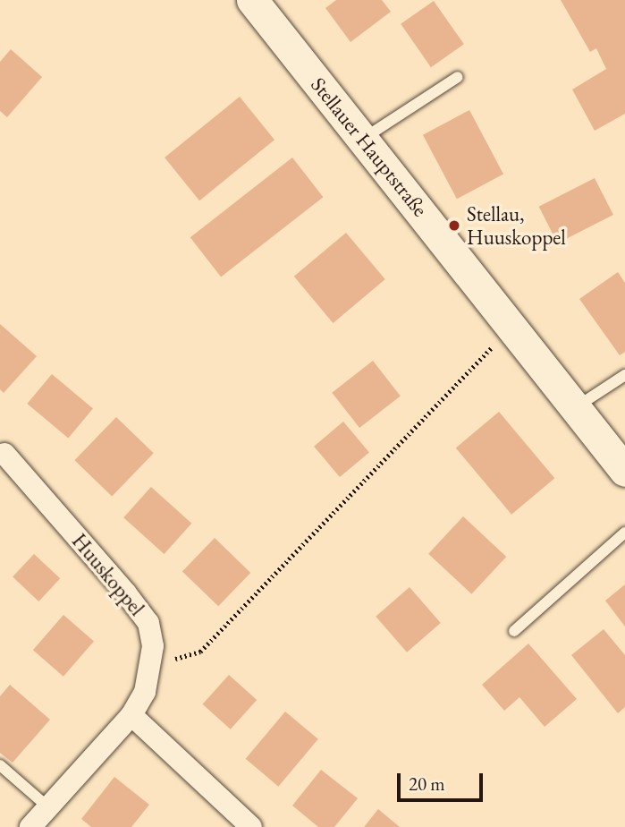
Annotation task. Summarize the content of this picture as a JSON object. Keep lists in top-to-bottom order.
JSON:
{
  "streets": {
    "street": ["Stellauer Hauptstraße", "Huuskoppel"]
  },
  "places": ["Stellau, Huuskoppel"],
  "scale_bar": "20 m"
}
